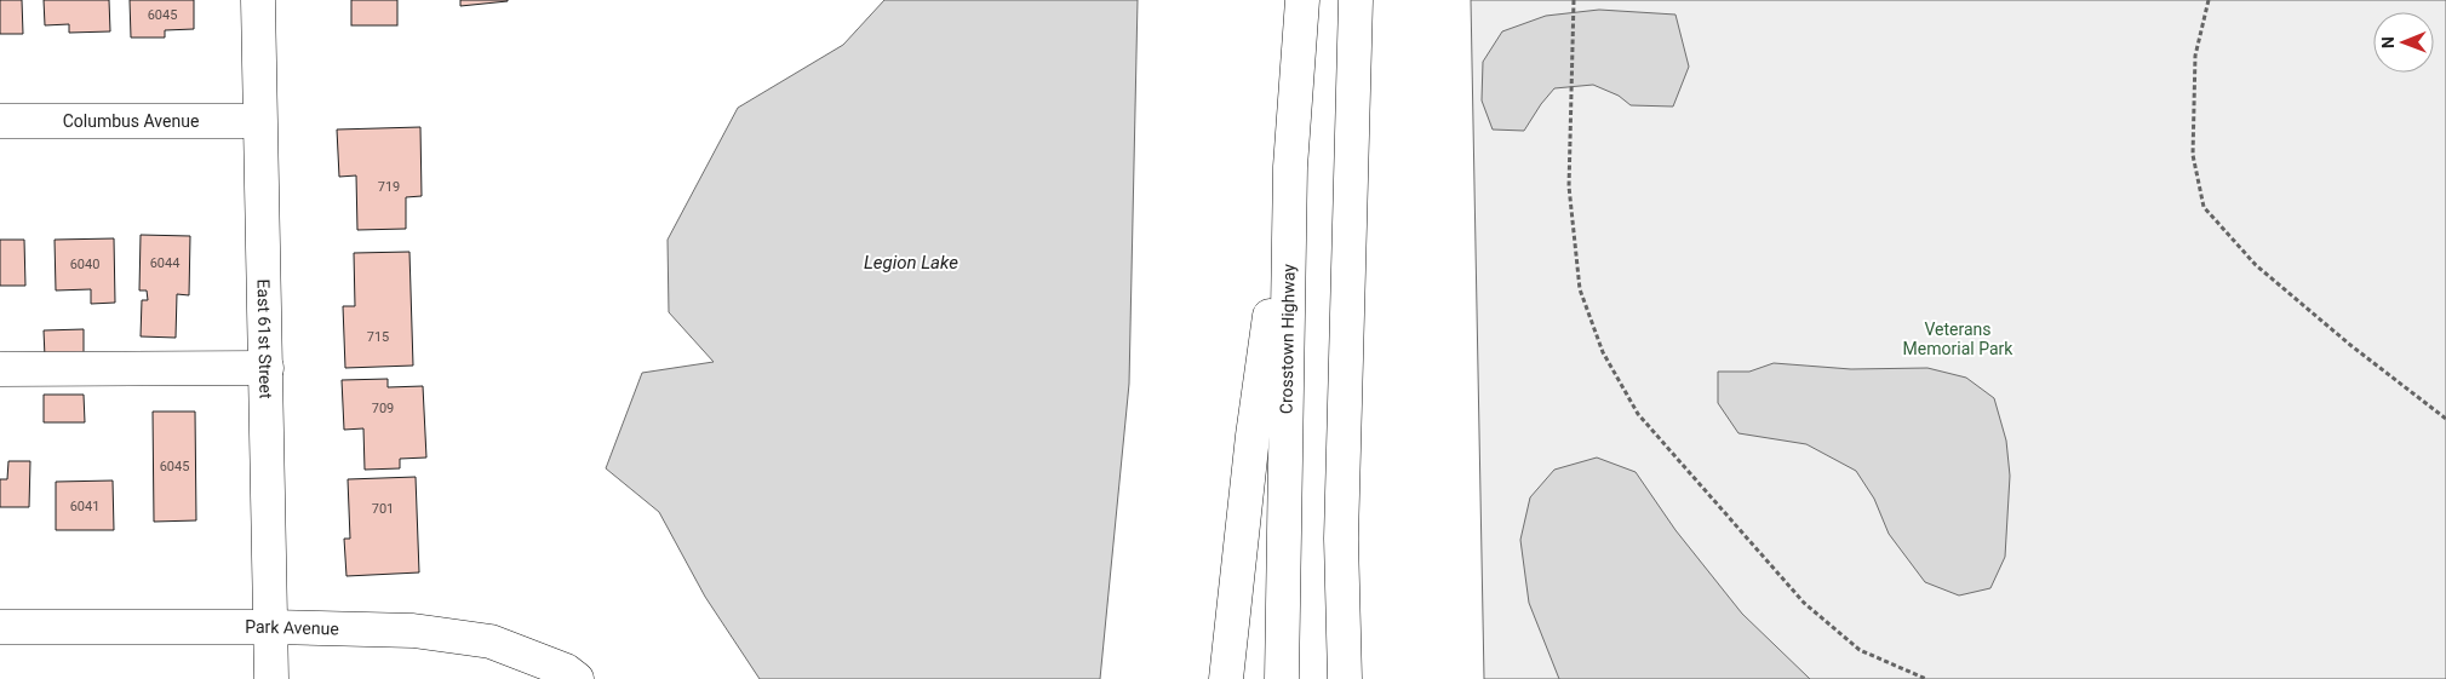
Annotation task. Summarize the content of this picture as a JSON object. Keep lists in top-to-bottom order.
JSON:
{
  "streets": {
    "main road": [
      "Columbus Avenue",
      "East 61st Street",
      "Crosstown Highway",
      "Park Avenue"
    ]
  },
  "crossings": [
    ["Columbus Avenue", "East 61st Street"],
    ["East 61st Street", "Park Avenue"]
  ],
  "water": ["Legion Lake"],
  "parks": ["Veterans Memorial Park"],
  "house_numbers": [
    "6045",
    "719",
    "6044",
    "6040",
    "715",
    "709",
    "6045",
    "6041",
    "701"
  ],
  "north": "left"
}
